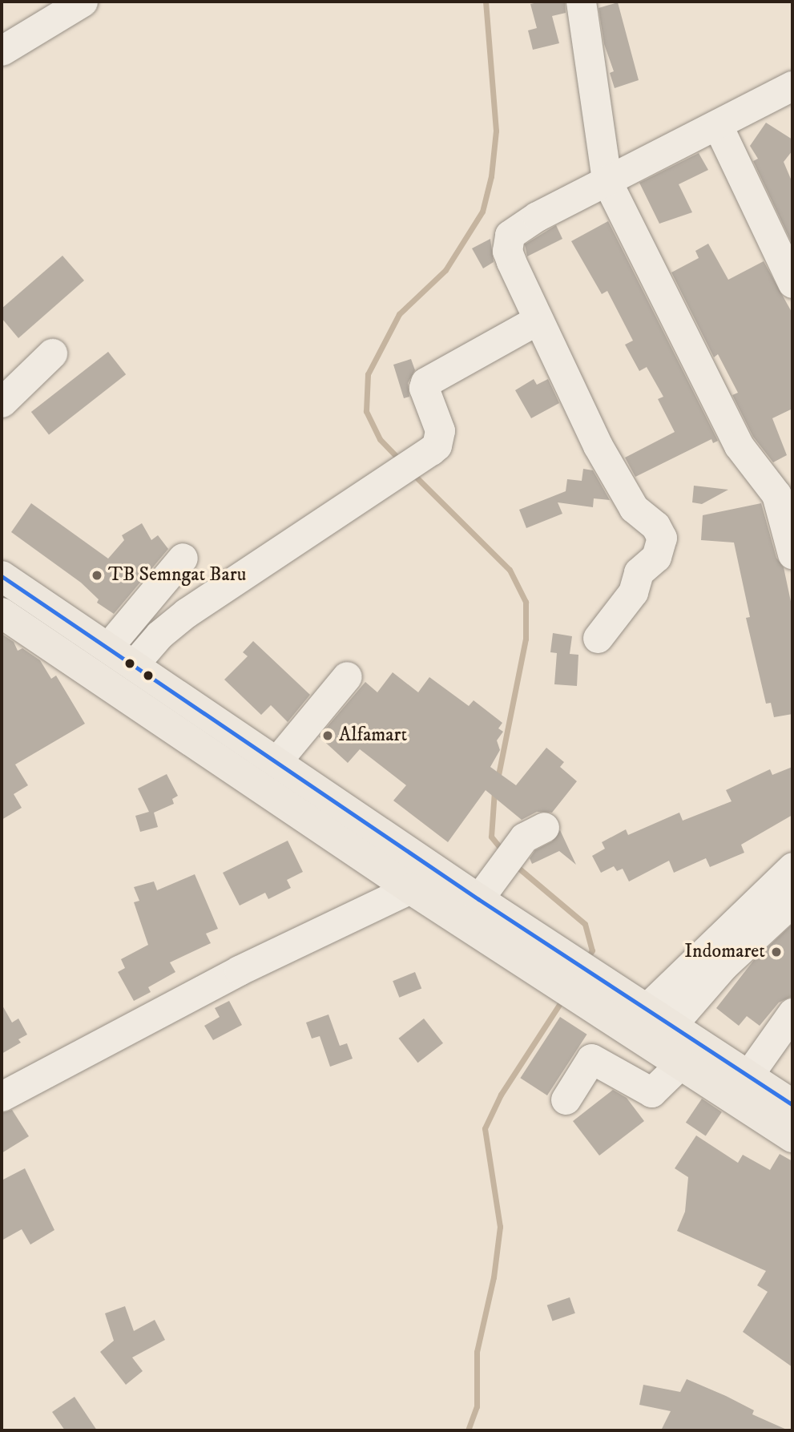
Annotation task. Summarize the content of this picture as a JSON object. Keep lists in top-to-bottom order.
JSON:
{
  "places": ["TB Semngat Baru", "Alfamart", "Indomaret"]
}
